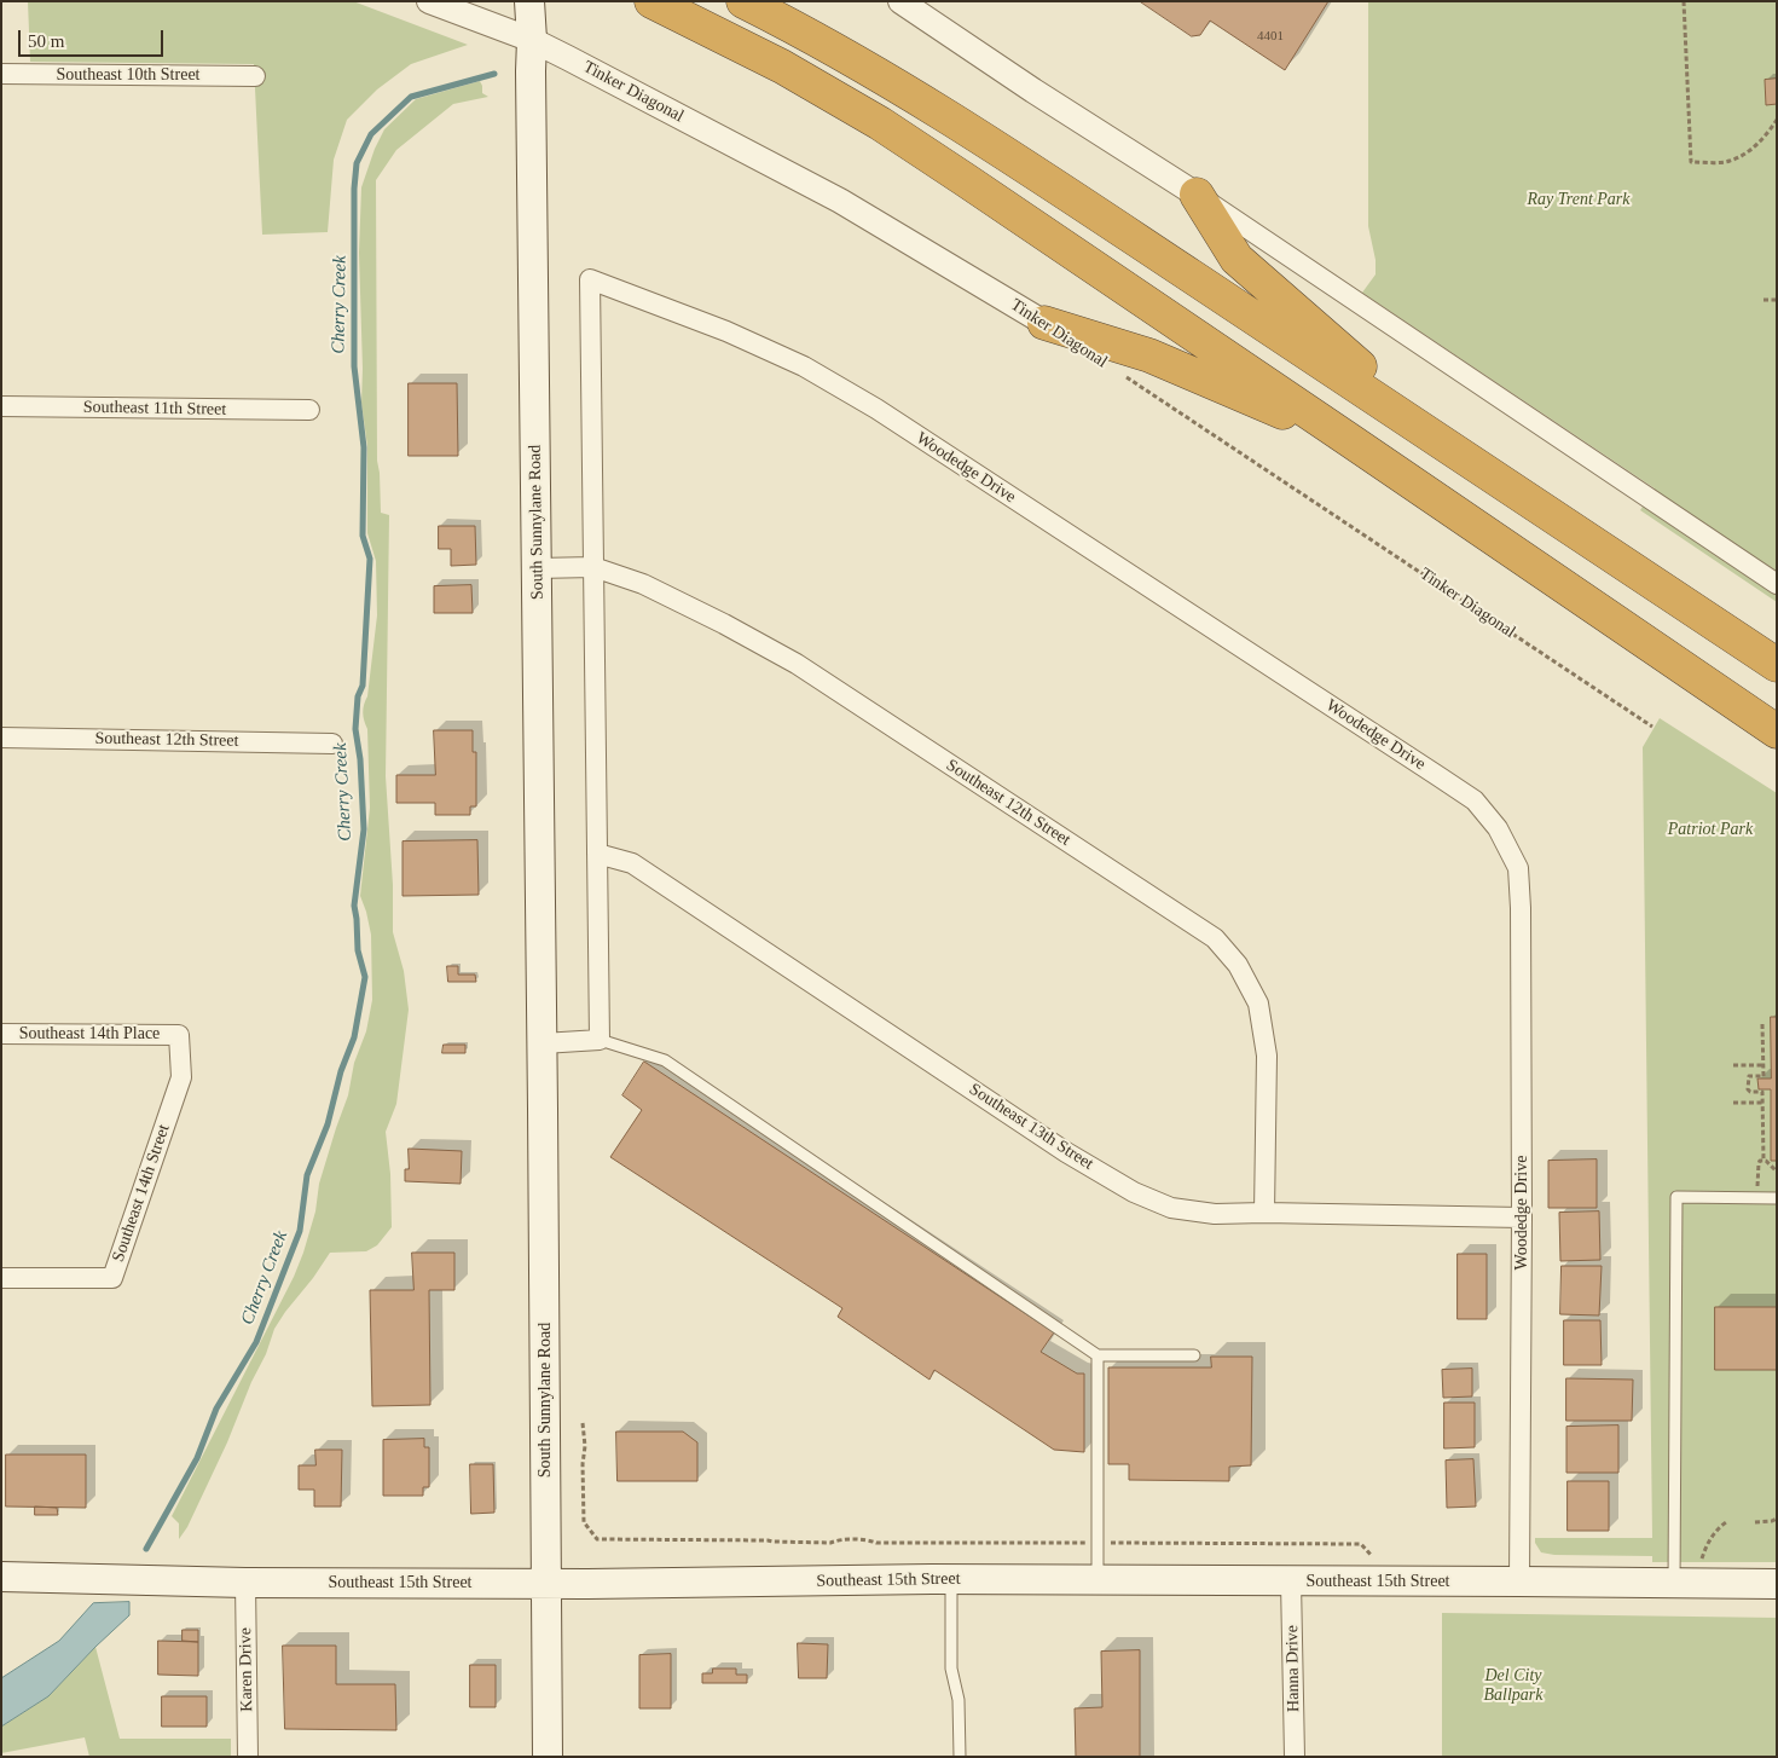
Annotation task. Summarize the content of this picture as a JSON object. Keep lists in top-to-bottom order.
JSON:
{
  "streets": {
    "main road": ["South Sunnylane Road", "Southeast 15th Street"],
    "street": [
      "Southeast 10th Street",
      "Tinker Diagonal",
      "Southeast 11th Street",
      "Woodedge Drive",
      "Southeast 12th Street",
      "Southeast 14th Place",
      "Southeast 13th Street",
      "Southeast 14th Street",
      "Hanna Drive",
      "Karen Drive"
    ]
  },
  "crossings": [
    ["Tinker Diagonal", "South Sunnylane Road"],
    ["Woodedge Drive", "Southeast 12th Street"],
    ["Woodedge Drive", "Southeast 13th Street"],
    ["Woodedge Drive", "Southeast 15th Street"],
    ["South Sunnylane Road", "Southeast 12th Street"],
    ["South Sunnylane Road", "Southeast 15th Street"],
    ["Southeast 12th Street", "Southeast 13th Street"],
    ["Southeast 14th Place", "Southeast 14th Street"],
    ["Southeast 15th Street", "Hanna Drive"],
    ["Southeast 15th Street", "Karen Drive"]
  ],
  "water": ["Cherry Creek"],
  "parks": ["Ray Trent Park", "Patriot Park", "Del City Ballpark"],
  "house_numbers": ["4401"],
  "scale_bar": "50 m"
}
